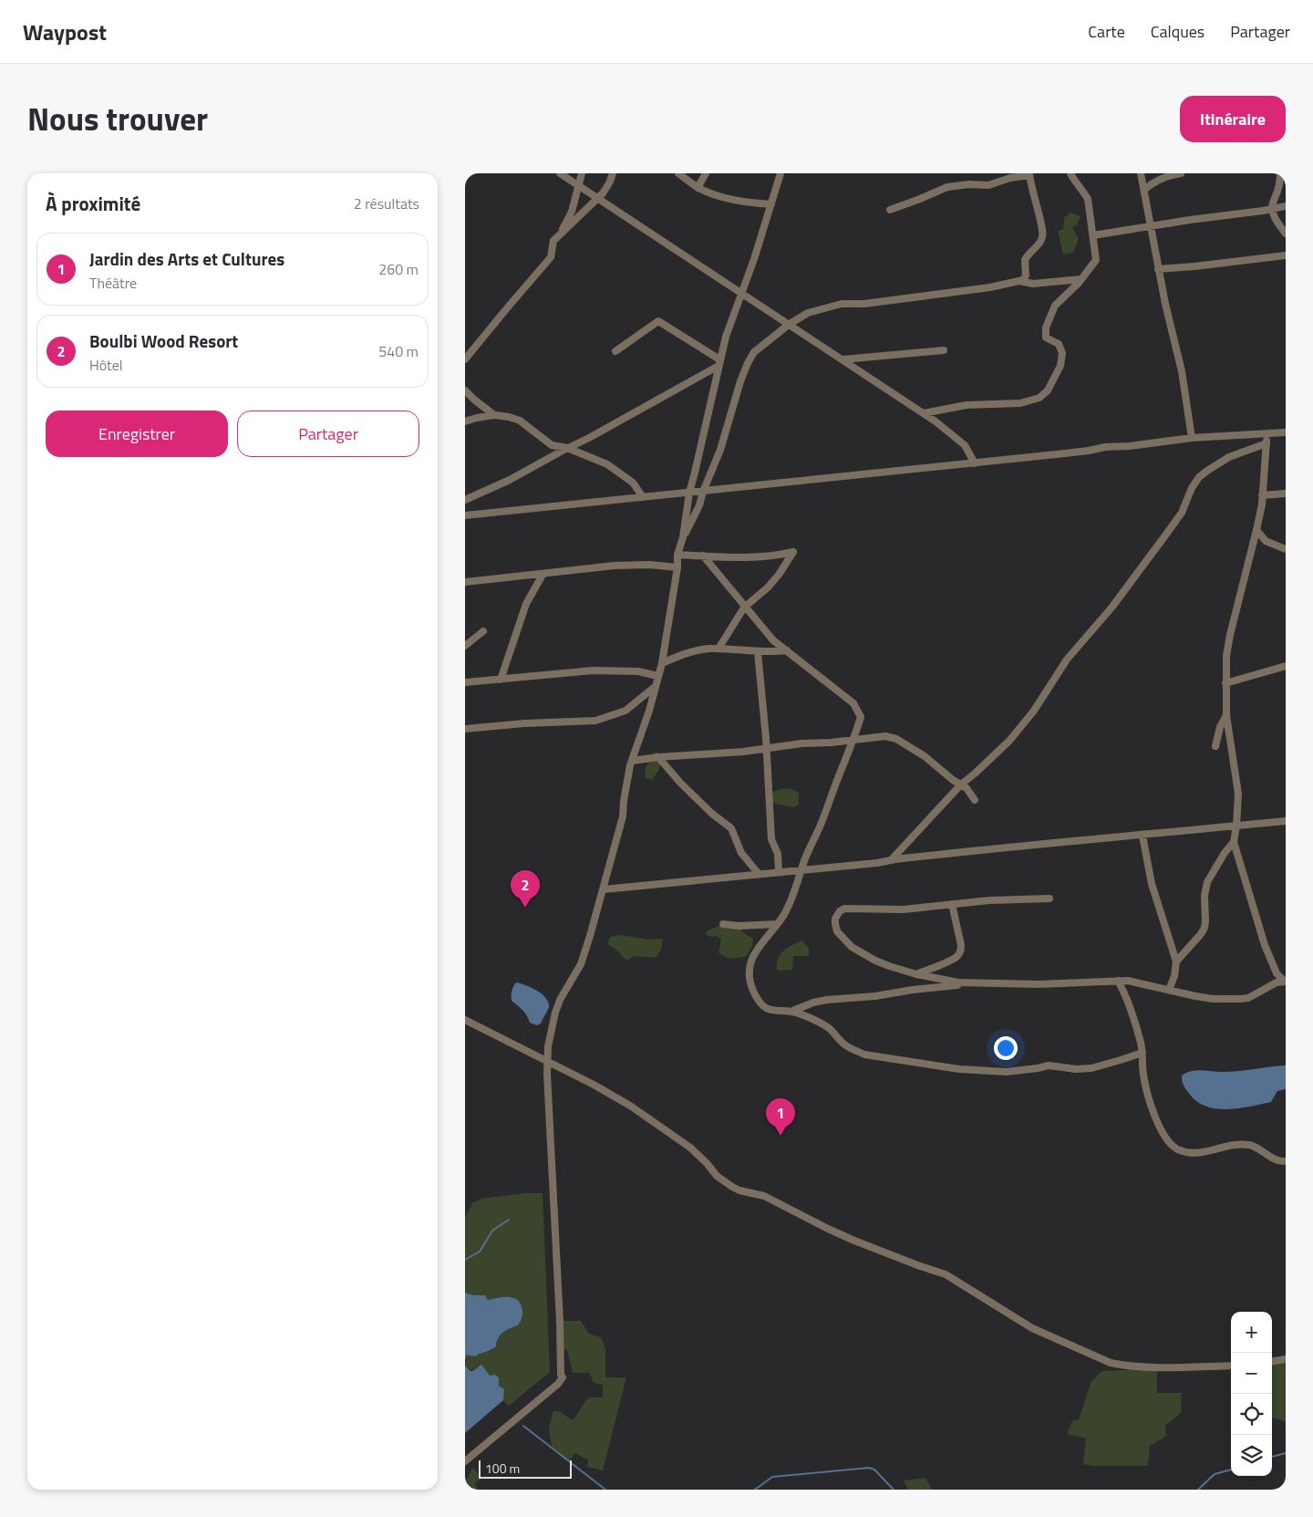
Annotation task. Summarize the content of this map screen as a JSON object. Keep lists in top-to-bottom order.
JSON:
{
  "scale_bar": "100 m",
  "page": {
    "header": "Waypost",
    "nav": ["Carte", "Calques", "Partager"],
    "title": "Nous trouver",
    "buttons": [
      "Itinéraire",
      ["Enregistrer", "Partager"]
    ],
    "heading": ["À proximité", "2 résultats"],
    "list": [
      {
        "mark": "1",
        "name": "Jardin des Arts et Cultures",
        "note": "Théâtre",
        "value": "260 m"
      },
      {
        "mark": "2",
        "name": "Boulbi Wood Resort",
        "note": "Hôtel",
        "value": "540 m"
      }
    ],
    "pins": ["2", "1"],
    "map_buttons": ["+", "−"],
    "scale": "100 m"
  }
}
